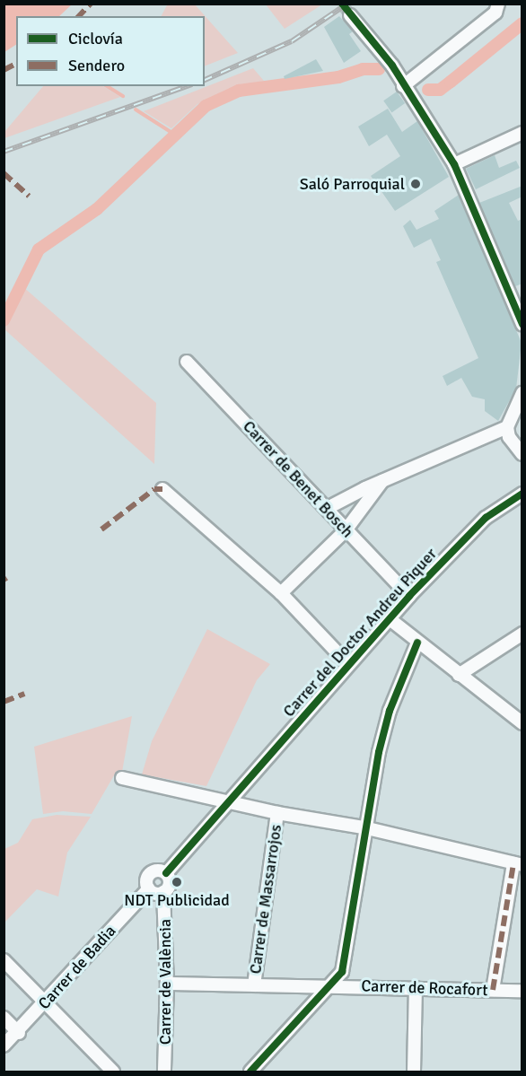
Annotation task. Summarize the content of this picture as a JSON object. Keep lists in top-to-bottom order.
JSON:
{
  "streets": {
    "street": [
      "Carrer de Benet Bosch",
      "Carrer del Doctor Andreu Piquer",
      "Carrer de Massarrojos",
      "Carrer de Badia",
      "Carrer de València",
      "Carrer de Rocafort"
    ]
  },
  "crossings": [
    ["Carrer de Benet Bosch", "Carrer del Doctor Andreu Piquer"],
    ["Carrer de Massarrojos", "Carrer de Rocafort"],
    ["Carrer de Badia", "Carrer de València"],
    ["Carrer de València", "Carrer de Rocafort"]
  ],
  "places": ["Saló Parroquial", "NDT Publicidad"],
  "legend": ["Ciclovía", "Sendero"]
}
